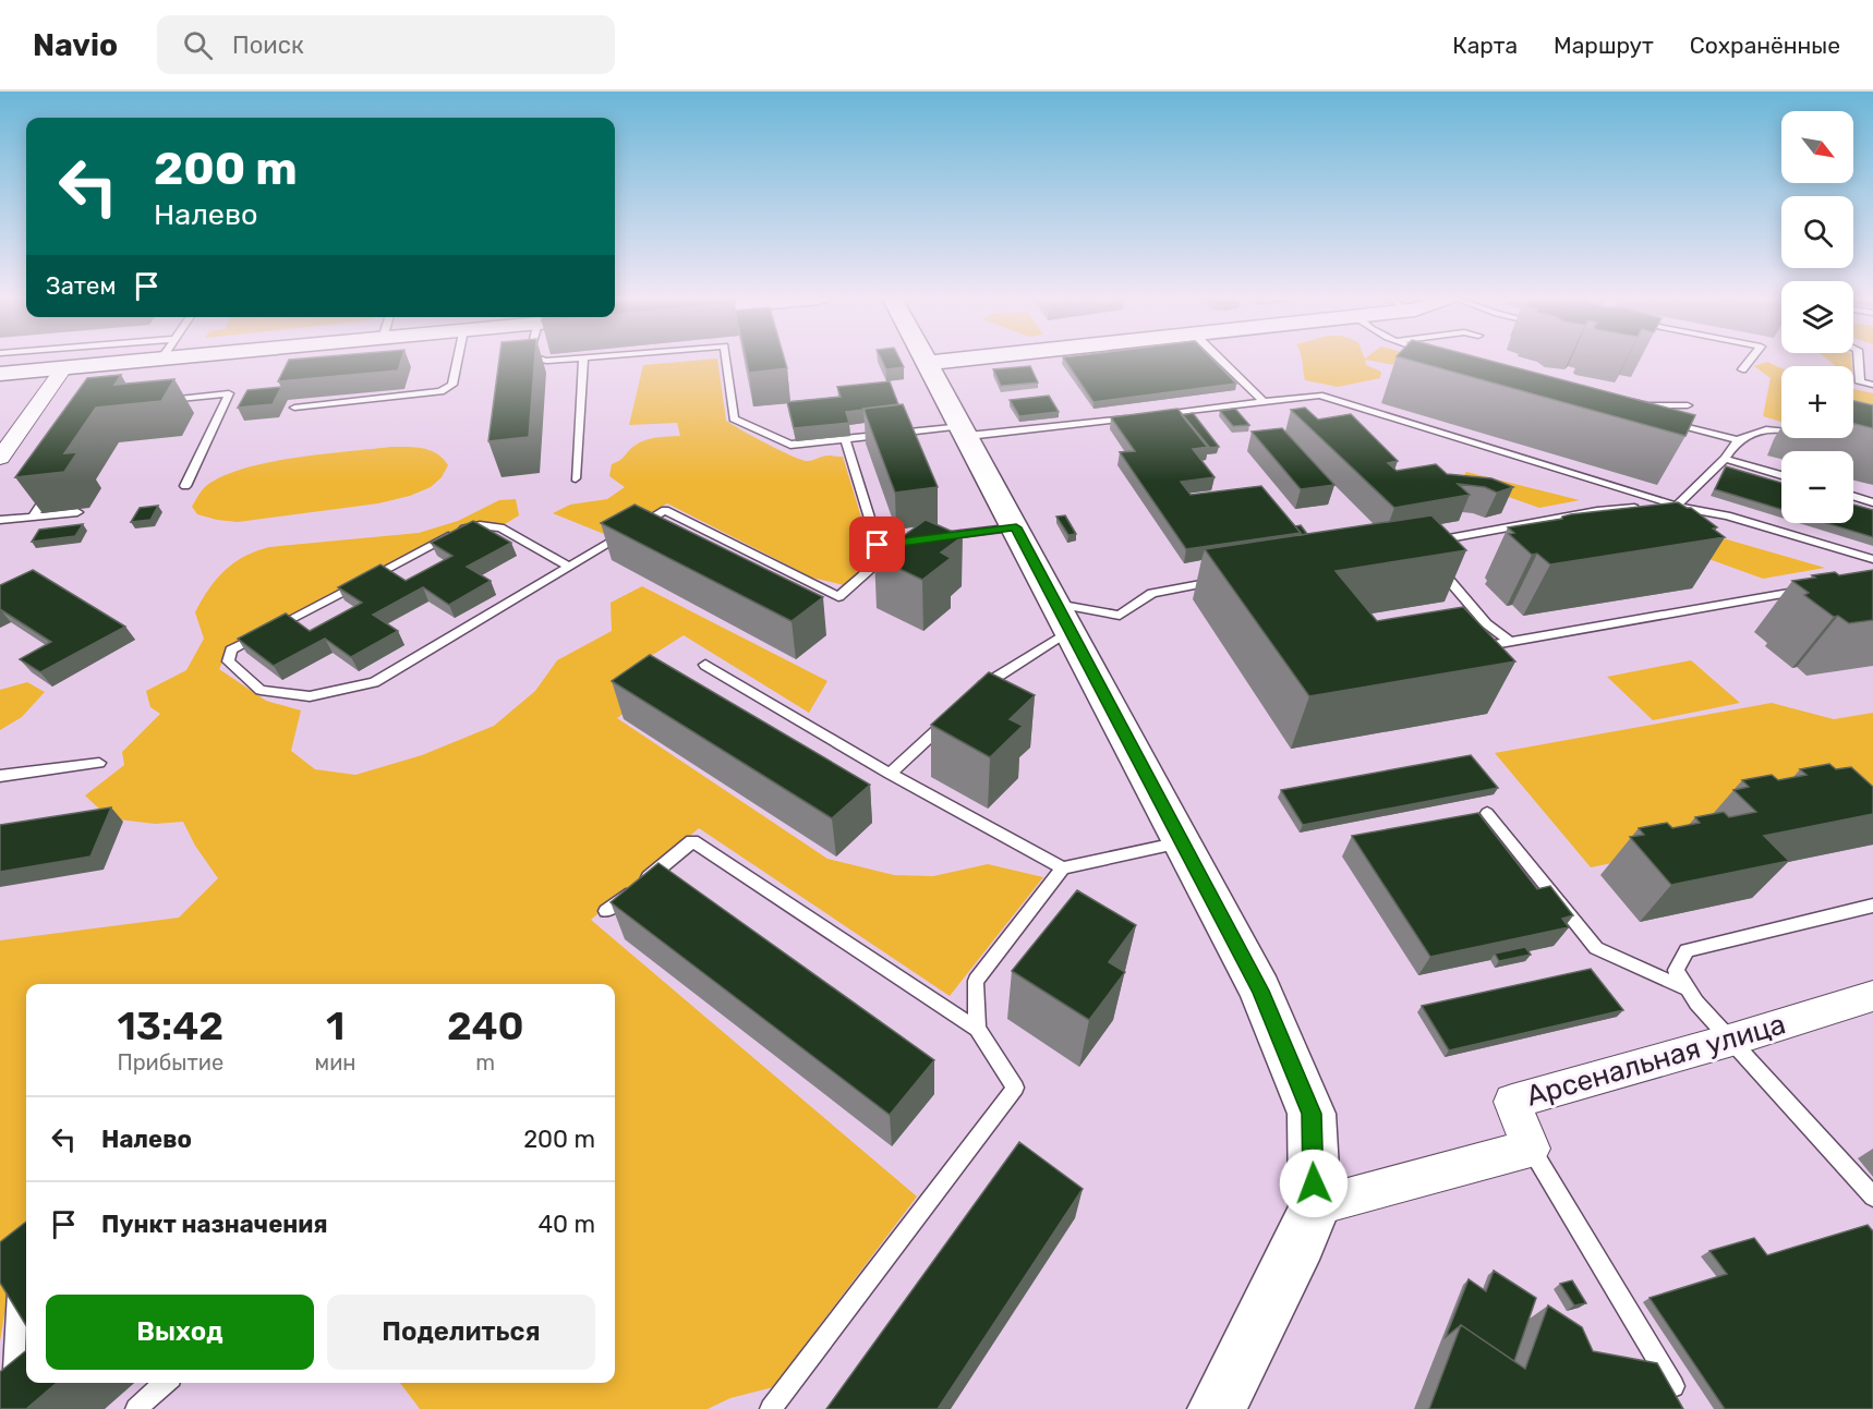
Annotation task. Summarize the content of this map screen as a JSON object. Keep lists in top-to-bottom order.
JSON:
{
  "streets": {
    "street": ["Арсенальная улица"]
  },
  "north": "bottom right",
  "page": {
    "header": "Navio",
    "search": "Поиск",
    "nav": ["Карта", "Маршрут", "Сохранённые"],
    "map_buttons": ["+", "−"],
    "turn": ["200 m", "Налево"],
    "then": "Затем",
    "eta": [
      "13:42",
      "Прибытие",
      "1",
      "мин",
      "240",
      "m"
    ],
    "list": [
      {
        "name": "Налево",
        "value": "200 m"
      },
      {
        "name": "Пункт назначения",
        "value": "40 m"
      }
    ],
    "buttons": ["Выход", "Поделиться"]
  }
}
